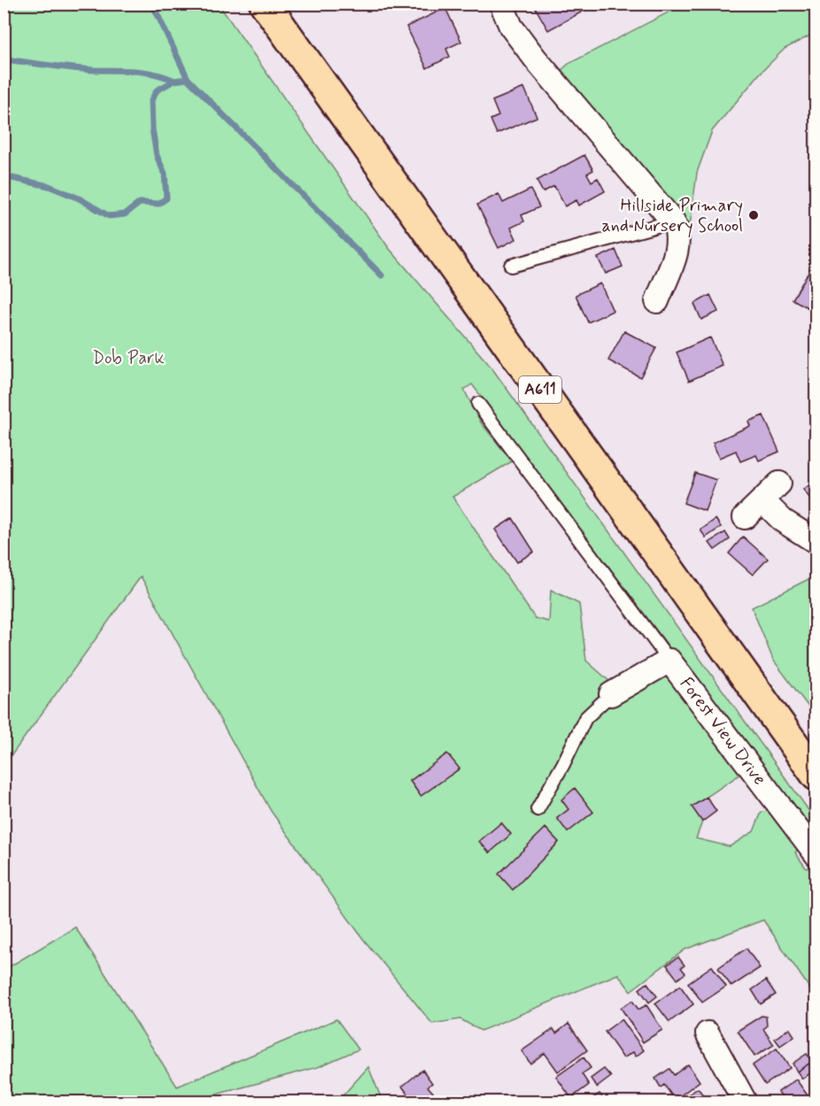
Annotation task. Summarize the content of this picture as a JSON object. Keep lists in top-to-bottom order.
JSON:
{
  "streets": {
    "main road": ["A611"],
    "street": ["Forest View Drive"]
  },
  "parks": ["Dob Park"],
  "places": ["Hillside Primary and Nursery School"]
}
